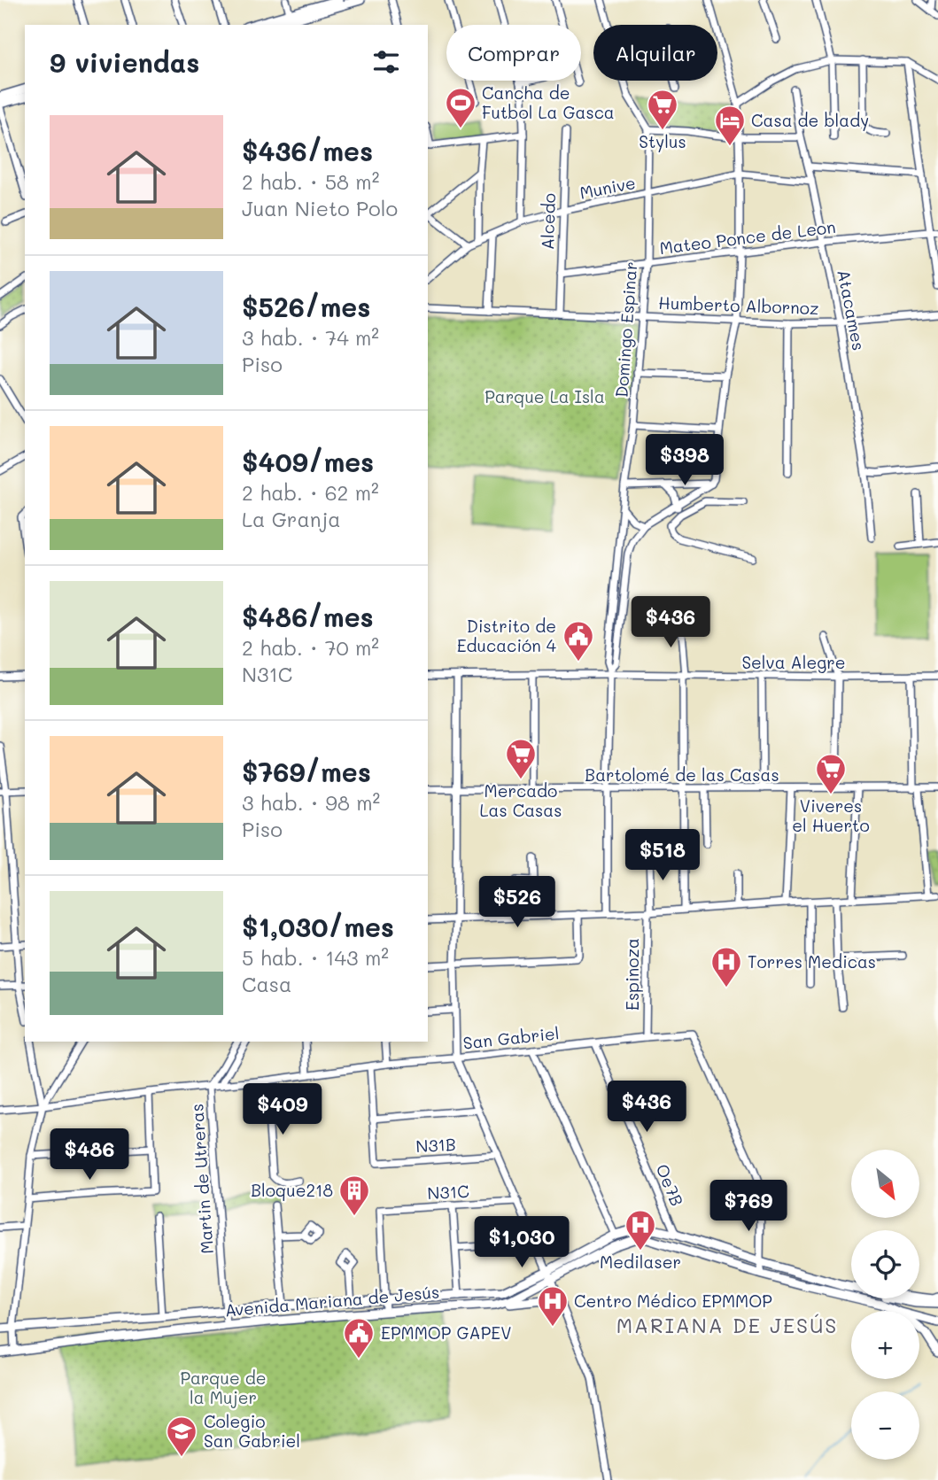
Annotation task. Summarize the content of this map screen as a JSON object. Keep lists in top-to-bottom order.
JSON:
{
  "streets": {
    "main road": ["Avenida Mariana de Jesús"],
    "street": [
      "Munive",
      "Alcedo",
      "Mateo Ponce de Leon",
      "Humberto Albornoz",
      "Atacames",
      "Domingo Espinar",
      "Selva Alegre",
      "Bartolomé de las Casas",
      "Espinoza",
      "San Gabriel",
      "N31B",
      "Martin de Utreras",
      "Oe7B",
      "N31C"
    ]
  },
  "crossings": [
    ["Munive", "Alcedo"],
    ["Munive", "Atacames"],
    ["Munive", "Domingo Espinar"],
    ["Alcedo", "Mateo Ponce de Leon"],
    ["Alcedo", "Humberto Albornoz"],
    ["Mateo Ponce de Leon", "Atacames"],
    ["Mateo Ponce de Leon", "Domingo Espinar"],
    ["Humberto Albornoz", "Atacames"],
    ["Humberto Albornoz", "Domingo Espinar"],
    ["Domingo Espinar", "Selva Alegre"],
    ["Domingo Espinar", "Bartolomé de las Casas"],
    ["Espinoza", "San Gabriel"],
    ["San Gabriel", "Martin de Utreras"],
    ["San Gabriel", "Oe7B"],
    ["San Gabriel", "Avenida Mariana de Jesús"],
    ["Martin de Utreras", "Avenida Mariana de Jesús"],
    ["Oe7B", "Avenida Mariana de Jesús"],
    ["N31C", "Avenida Mariana de Jesús"]
  ],
  "districts": ["MARIANA DE JESÚS"],
  "parks": ["Parque La Isla", "Parque de la Mujer"],
  "places": {
    "sports": ["Cancha de Futbol La Gasca"],
    "supermarket": ["Stylus", "Mercado Las Casas", "Viveres el Huerto"],
    "hotel": ["Casa de blady"],
    "public building": ["Distrito de Educación 4", "EPMMOP GAPEV"],
    "hospital": ["Torres Medicas", "Medilaser", "Centro Médico EPMMOP"],
    "building": ["Bloque218"],
    "school or university": ["Colegio San Gabriel"]
  },
  "north": "bottom right",
  "page": {
    "chip": ["Comprar", "Alquilar"],
    "heading": "9 viviendas",
    "list": [
      {
        "name": "$436/mes",
        "note": "2 hab. · 58 m² · Juan Nieto Polo"
      },
      {
        "name": "$526/mes",
        "note": "3 hab. · 74 m² · Piso"
      },
      {
        "name": "$409/mes",
        "note": "2 hab. · 62 m² · La Granja"
      },
      {
        "name": "$486/mes",
        "note": "2 hab. · 70 m² · N31C"
      },
      {
        "name": "$769/mes",
        "note": "3 hab. · 98 m² · Piso"
      },
      {
        "name": "$1,030/mes",
        "note": "5 hab. · 143 m² · Casa"
      }
    ],
    "price": [
      "$398",
      "$436",
      "$518",
      "$526",
      "$436",
      "$409",
      "$486",
      "$769",
      "$1,030"
    ],
    "map_buttons": ["+", "−"]
  }
}
